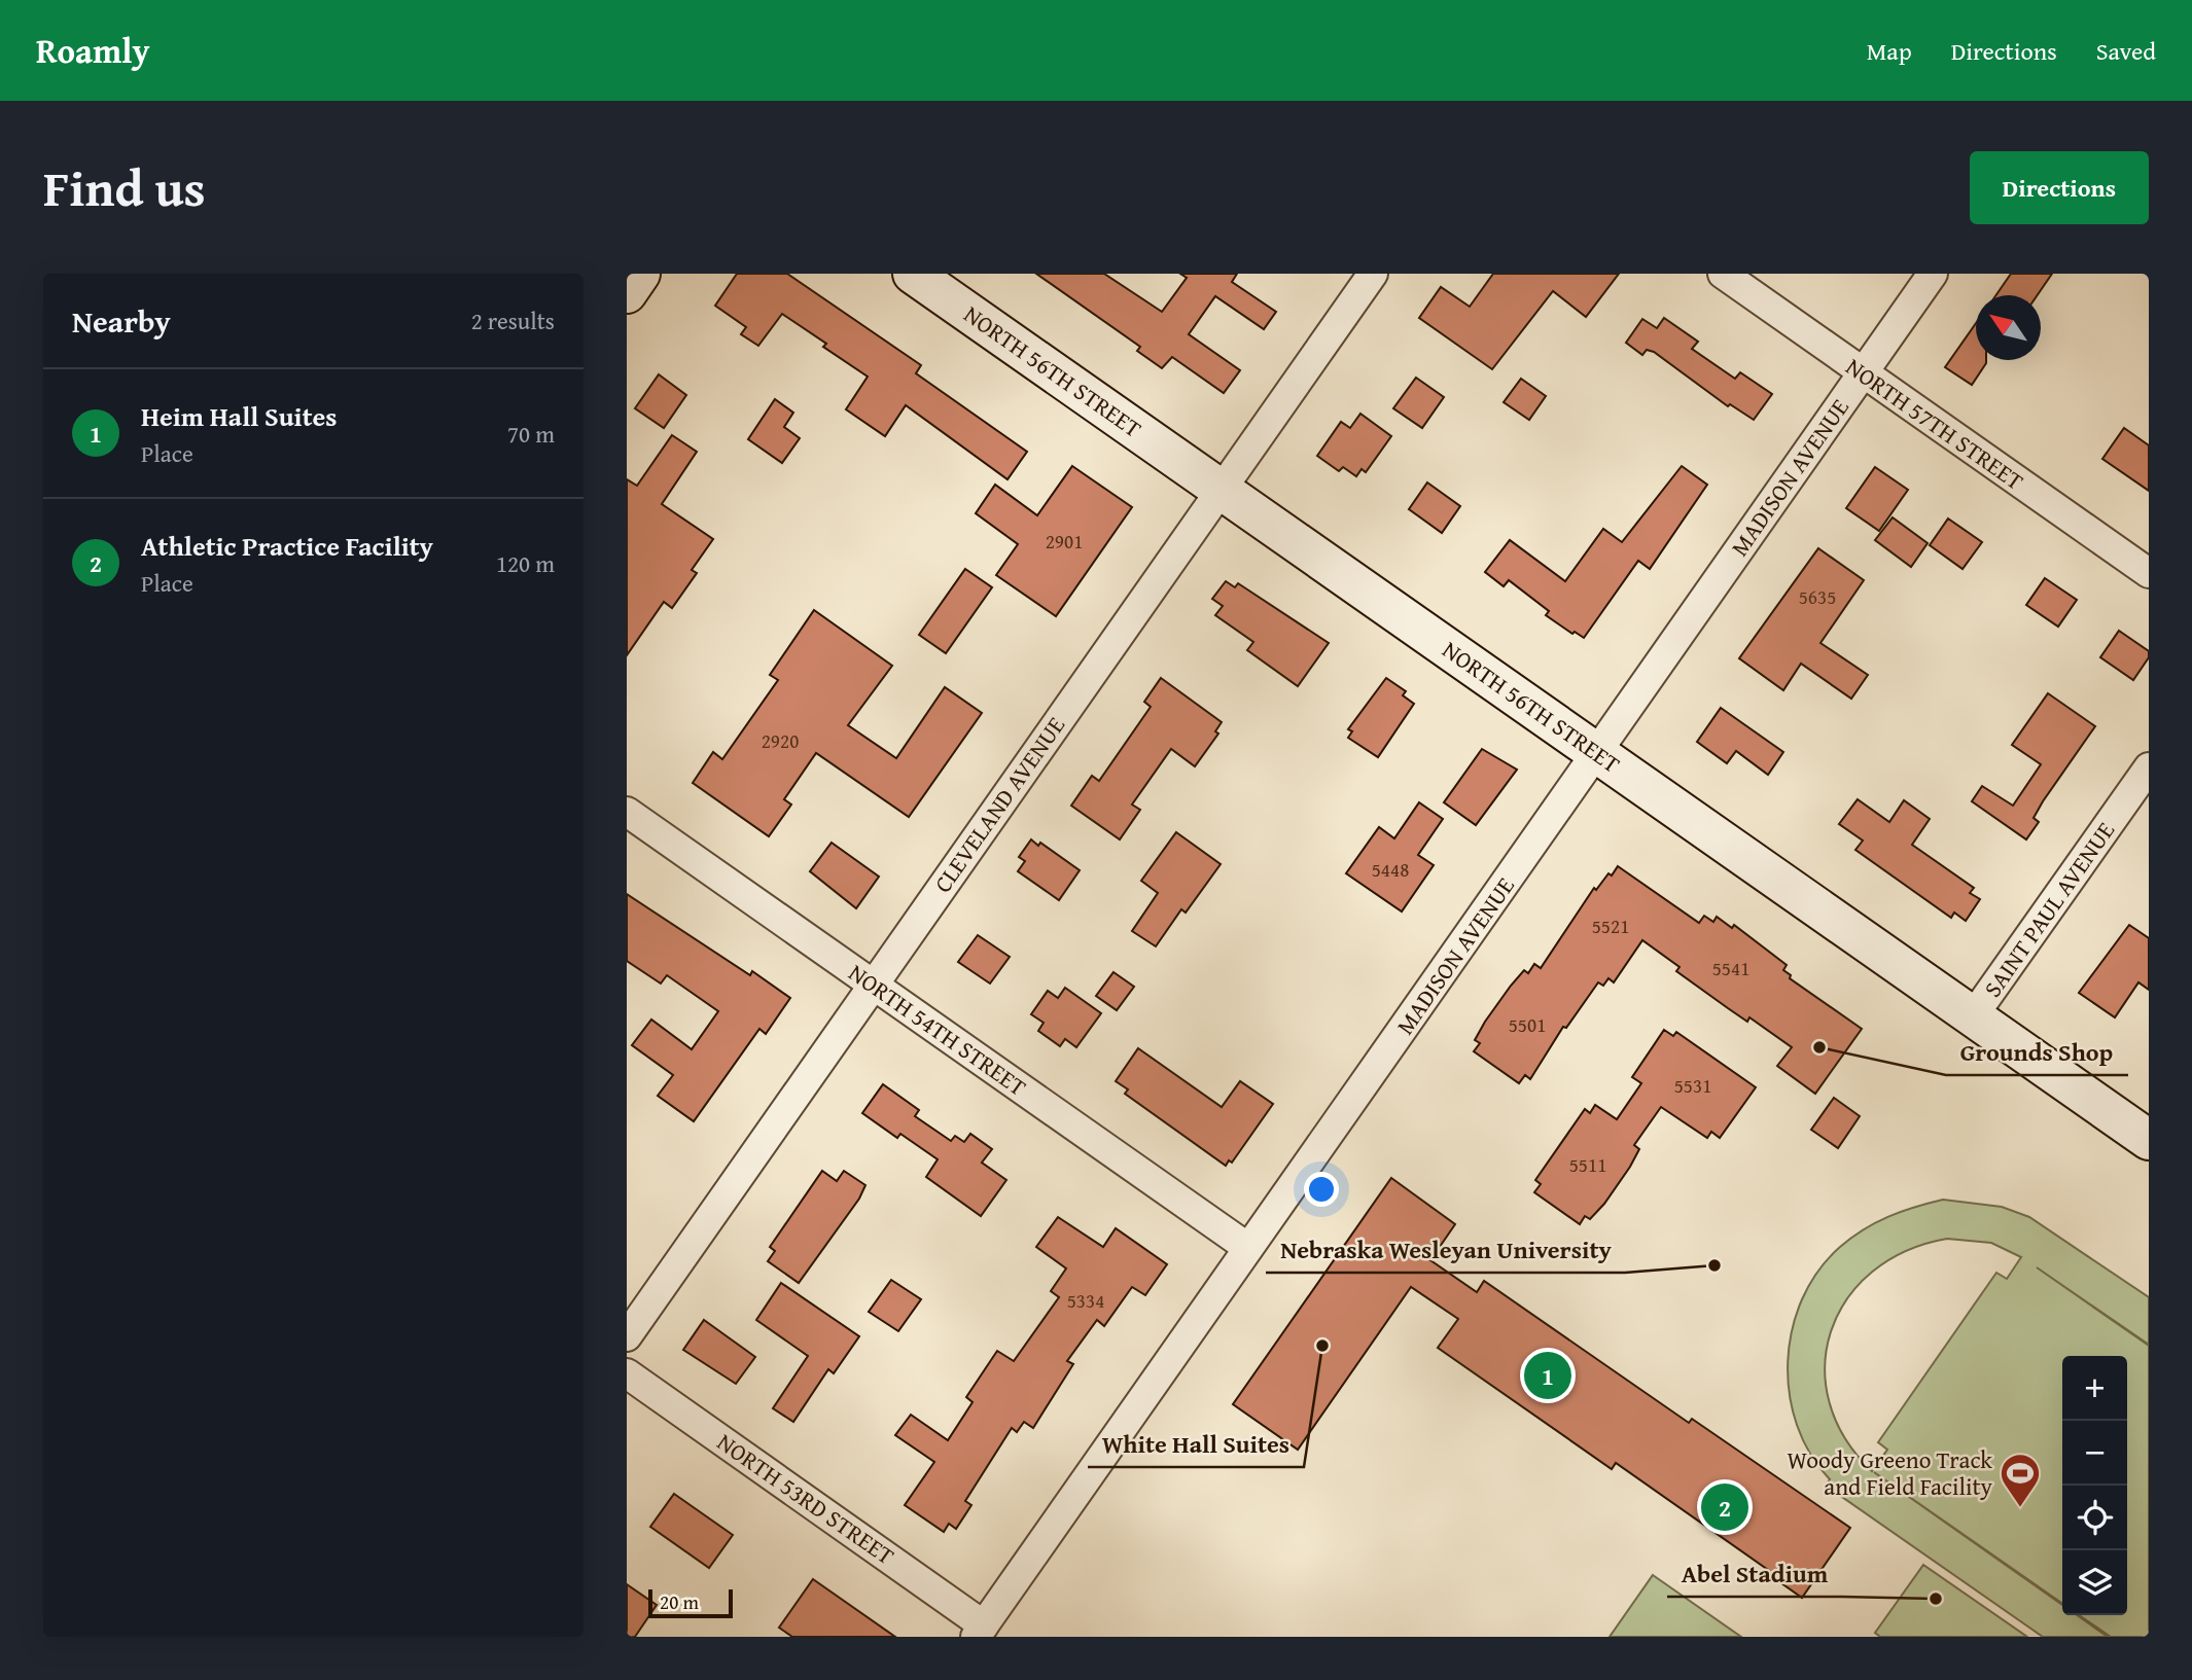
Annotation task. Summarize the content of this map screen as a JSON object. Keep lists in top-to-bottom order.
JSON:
{
  "streets": {
    "main road": ["NORTH 56TH STREET"],
    "street": [
      "NORTH 57TH STREET",
      "MADISON AVENUE",
      "CLEVELAND AVENUE",
      "SAINT PAUL AVENUE",
      "NORTH 54TH STREET",
      "NORTH 53RD STREET"
    ]
  },
  "crossings": [
    ["NORTH 56TH STREET", "MADISON AVENUE"],
    ["NORTH 56TH STREET", "CLEVELAND AVENUE"],
    ["NORTH 56TH STREET", "SAINT PAUL AVENUE"],
    ["NORTH 57TH STREET", "MADISON AVENUE"],
    ["MADISON AVENUE", "NORTH 54TH STREET"],
    ["MADISON AVENUE", "NORTH 53RD STREET"],
    ["CLEVELAND AVENUE", "NORTH 54TH STREET"]
  ],
  "places": {
    "other": [
      "Grounds Shop",
      "Nebraska Wesleyan University",
      "White Hall Suites",
      "Abel Stadium"
    ],
    "sports": ["Woody Greeno Track and Field Facility"]
  },
  "house_numbers": [
    "2901",
    "5635",
    "2920",
    "5448",
    "5521",
    "5541",
    "5501",
    "5531",
    "5511",
    "5334"
  ],
  "scale_bar": "20 m",
  "north": "top left",
  "page": {
    "header": "Roamly",
    "nav": ["Map", "Directions", "Saved"],
    "title": "Find us",
    "buttons": "Directions",
    "heading": ["Nearby", "2 results"],
    "list": [
      {
        "mark": "1",
        "name": "Heim Hall Suites",
        "note": "Place",
        "value": "70 m"
      },
      {
        "mark": "2",
        "name": "Athletic Practice Facility",
        "note": "Place",
        "value": "120 m"
      }
    ],
    "pins": ["1", "2"],
    "map_buttons": ["+", "−"],
    "scale": "20 m"
  }
}
